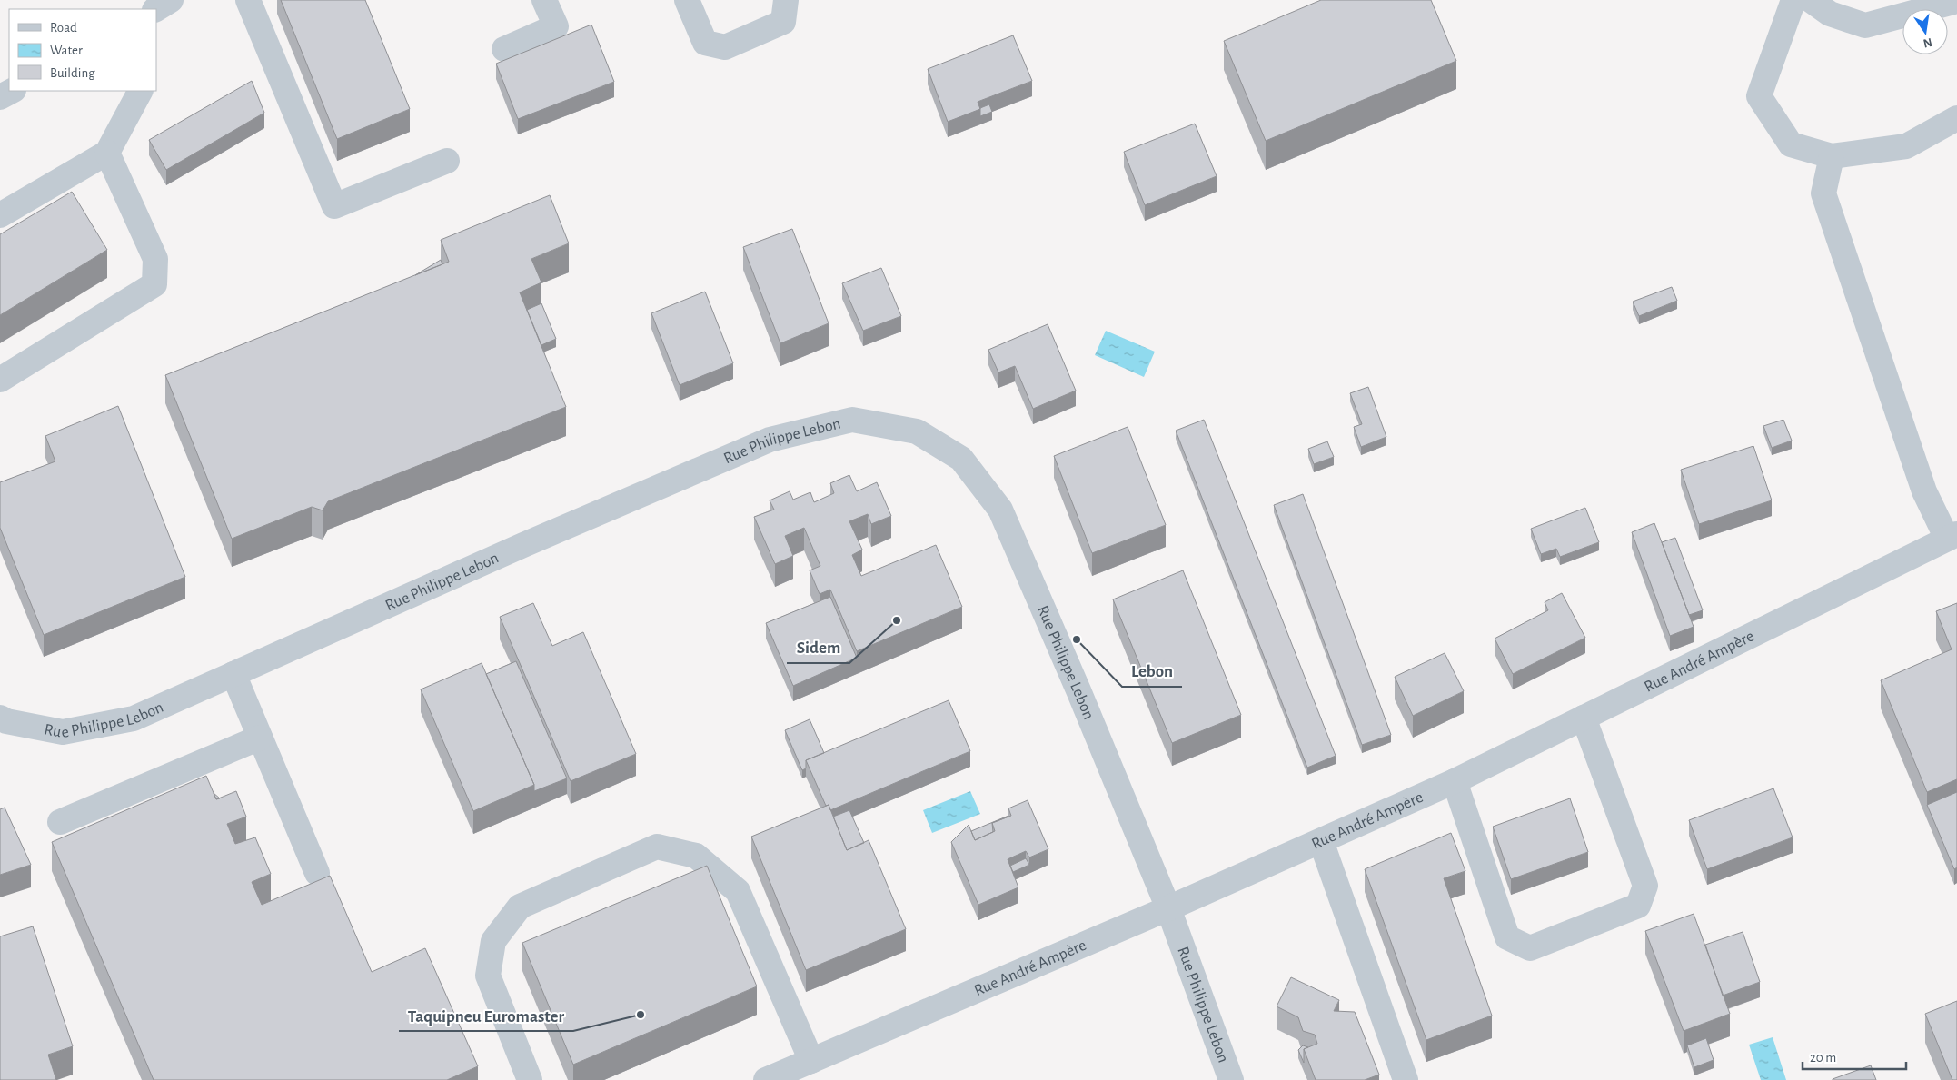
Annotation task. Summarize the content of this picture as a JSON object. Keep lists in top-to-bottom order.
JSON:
{
  "streets": {
    "street": ["Rue Philippe Lebon", "Rue André Ampère"]
  },
  "crossings": [
    ["Rue Philippe Lebon", "Rue André Ampère"]
  ],
  "places": ["Sidem", "Lebon", "Taquipneu Euromaster"],
  "legend": ["Road", "Water", "Building"],
  "scale_bar": "20 m",
  "north": "bottom"
}
